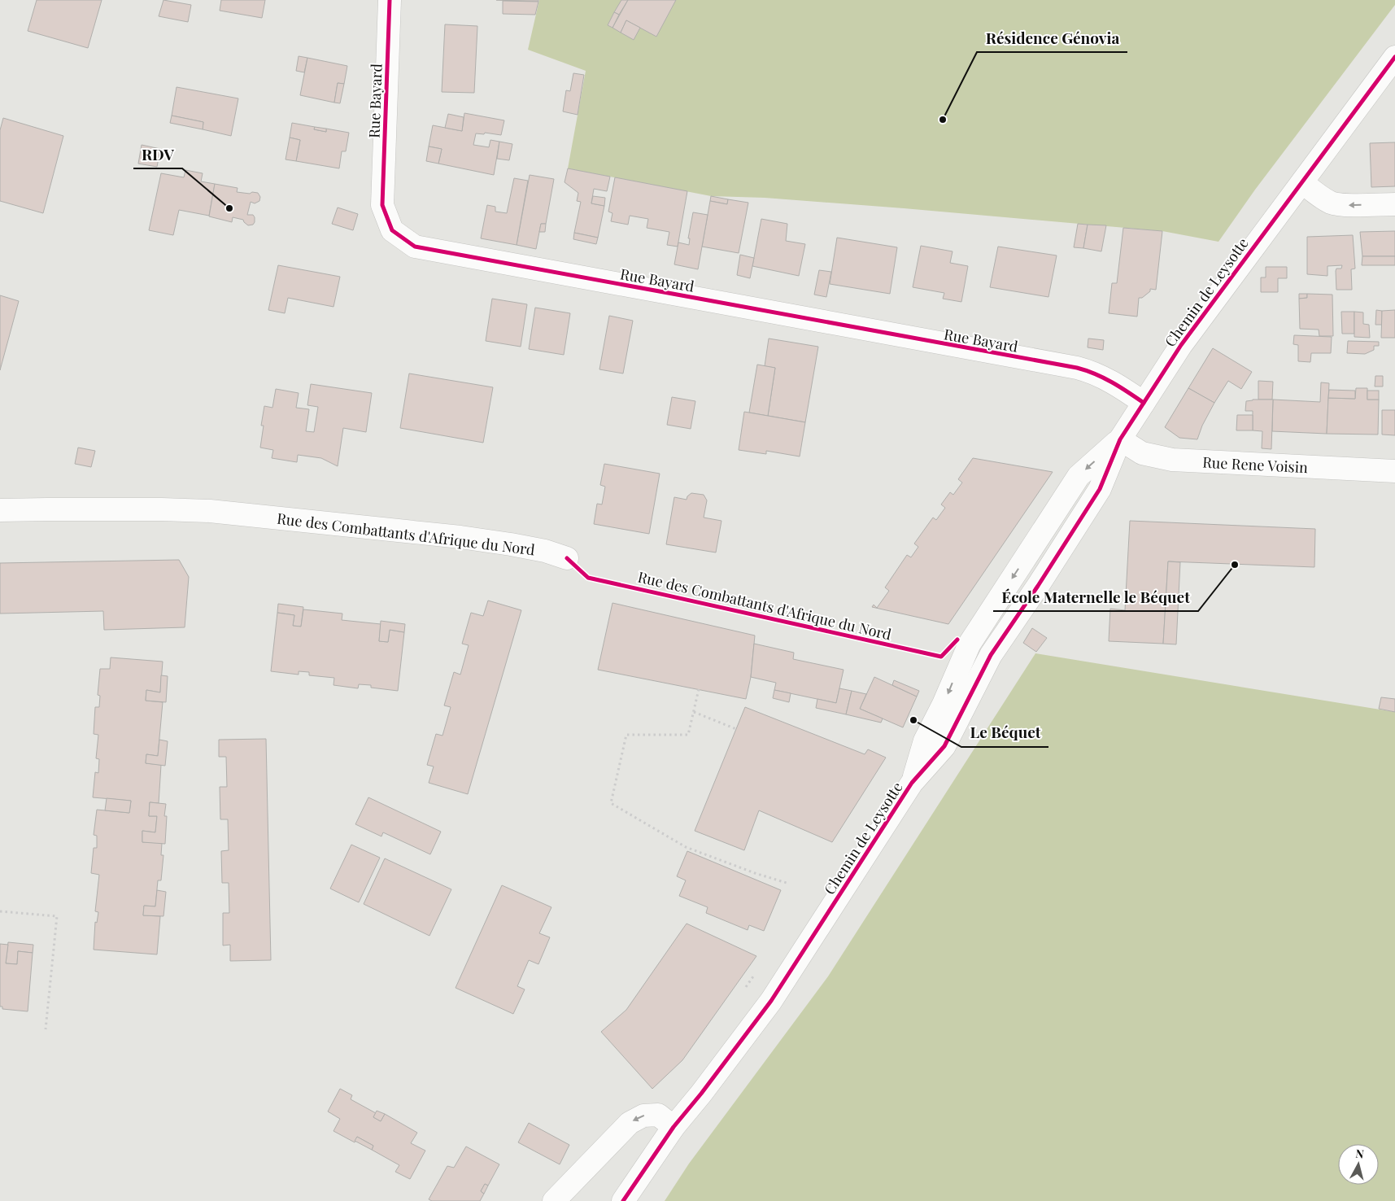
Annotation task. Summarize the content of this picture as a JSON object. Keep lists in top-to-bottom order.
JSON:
{
  "streets": {
    "street": [
      "Rue Bayard",
      "Chemin de Leysotte",
      "Rue Rene Voisin",
      "Rue des Combattants d'Afrique du Nord"
    ]
  },
  "crossings": [
    ["Rue Bayard", "Chemin de Leysotte"],
    ["Chemin de Leysotte", "Rue Rene Voisin"]
  ],
  "places": [
    "Résidence Génovia",
    "RDV",
    "École Maternelle le Béquet",
    "Le Béquet"
  ],
  "north": "top"
}
